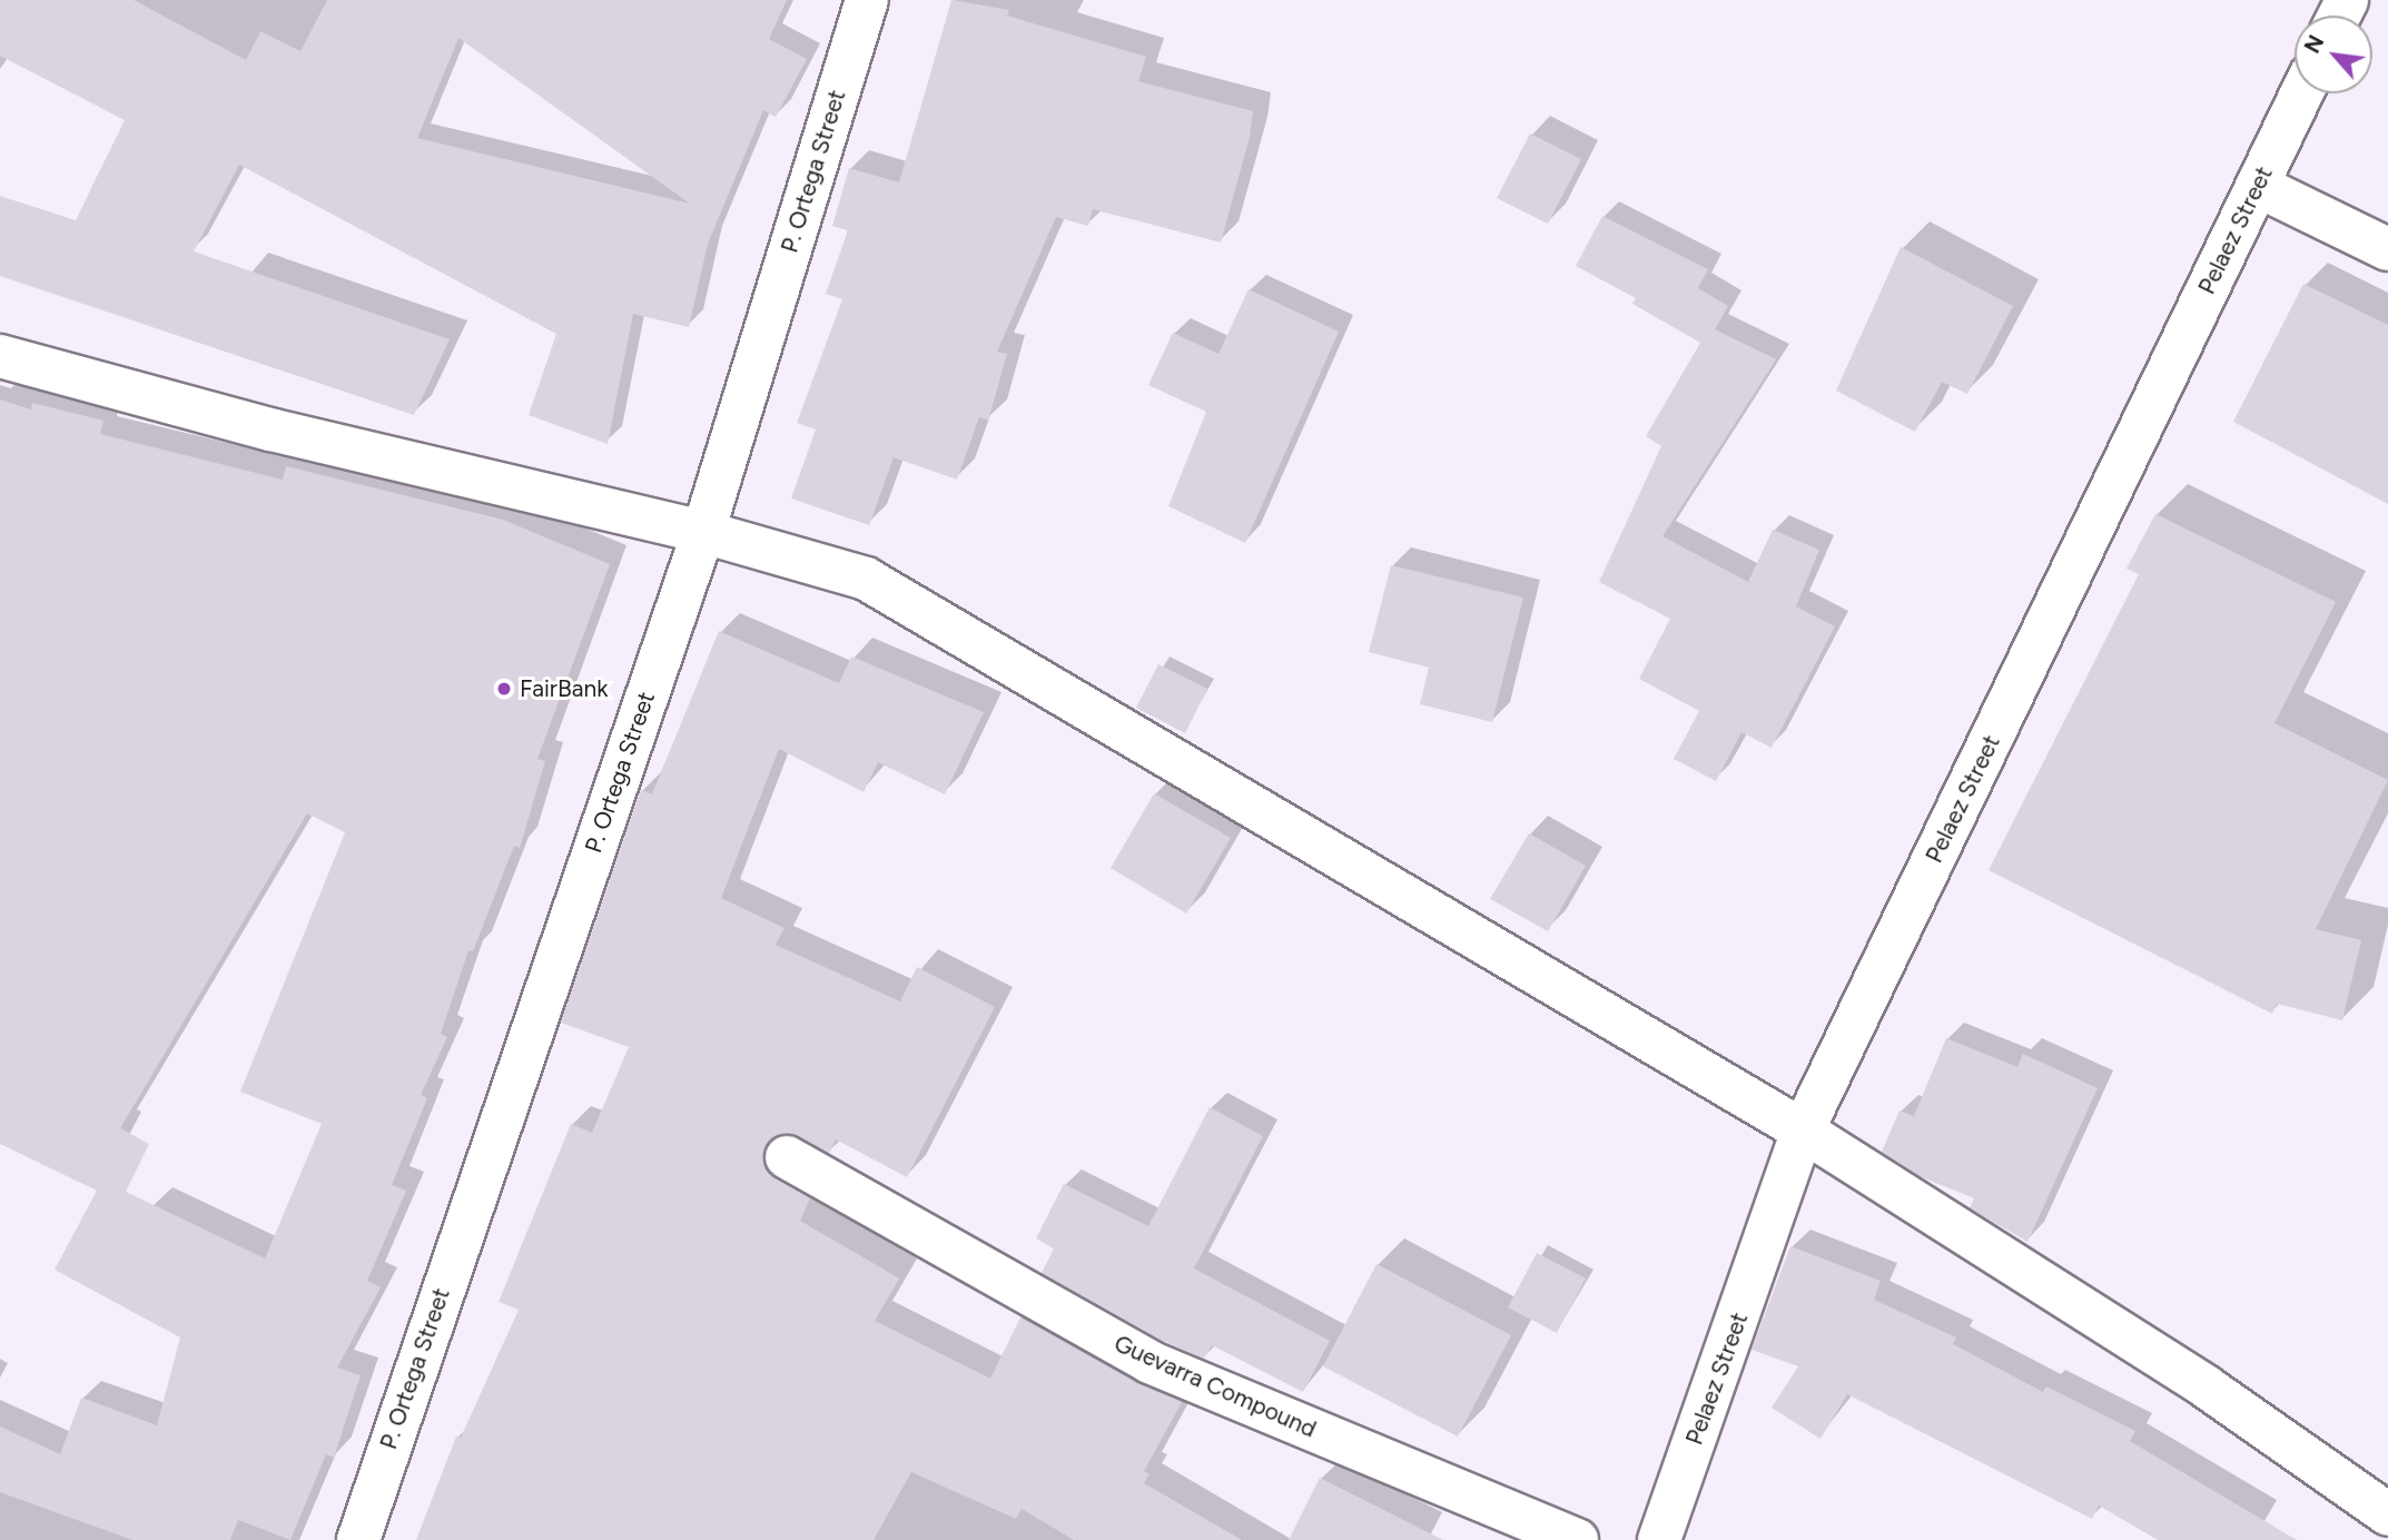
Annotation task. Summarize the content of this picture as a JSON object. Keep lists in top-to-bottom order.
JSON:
{
  "streets": {
    "street": ["P. Ortega Street", "Pelaez Street", "Guevarra Compound"]
  },
  "places": ["FairBank"],
  "north": "top left"
}
